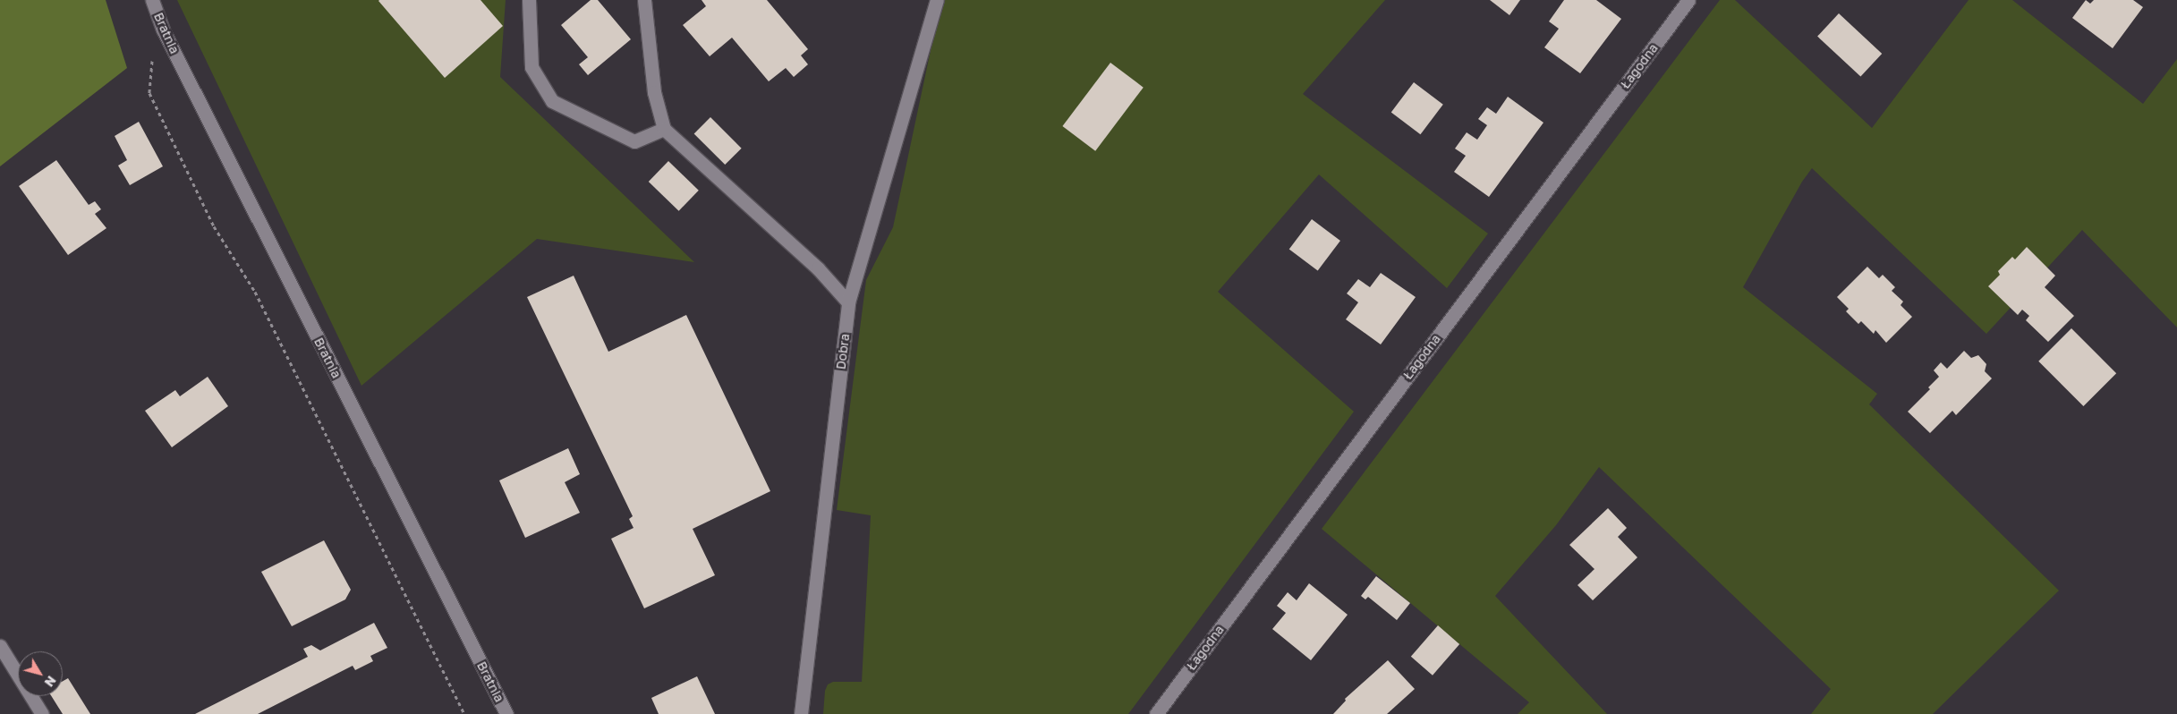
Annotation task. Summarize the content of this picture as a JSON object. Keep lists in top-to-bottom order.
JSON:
{
  "streets": {
    "street": ["Bratnia", "Łagodna", "Dobra"]
  },
  "north": "bottom right"
}
